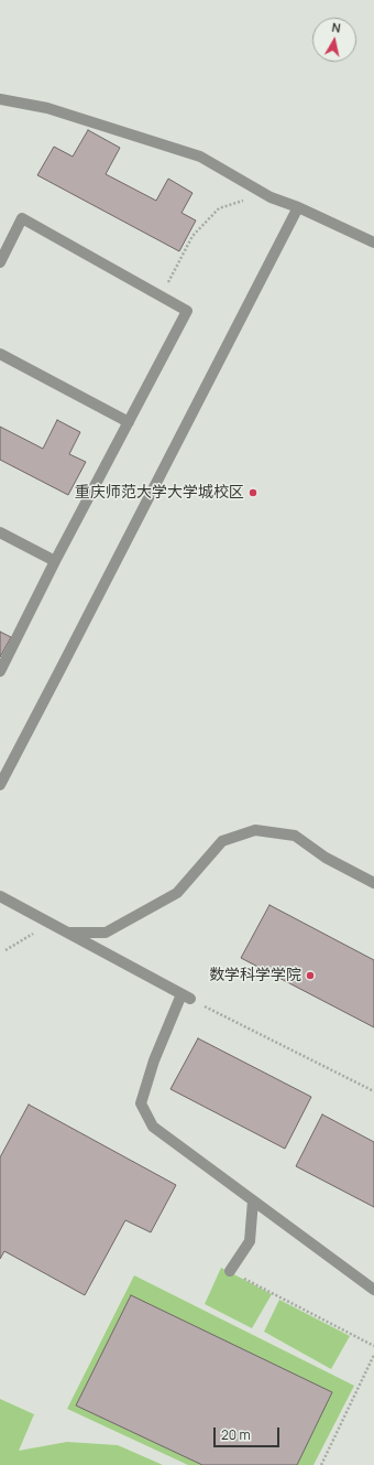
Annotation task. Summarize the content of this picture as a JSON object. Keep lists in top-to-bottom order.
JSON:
{
  "places": ["重庆师范大学大学城校区", "数学科学学院"],
  "scale_bar": "20 m",
  "north": "top"
}
